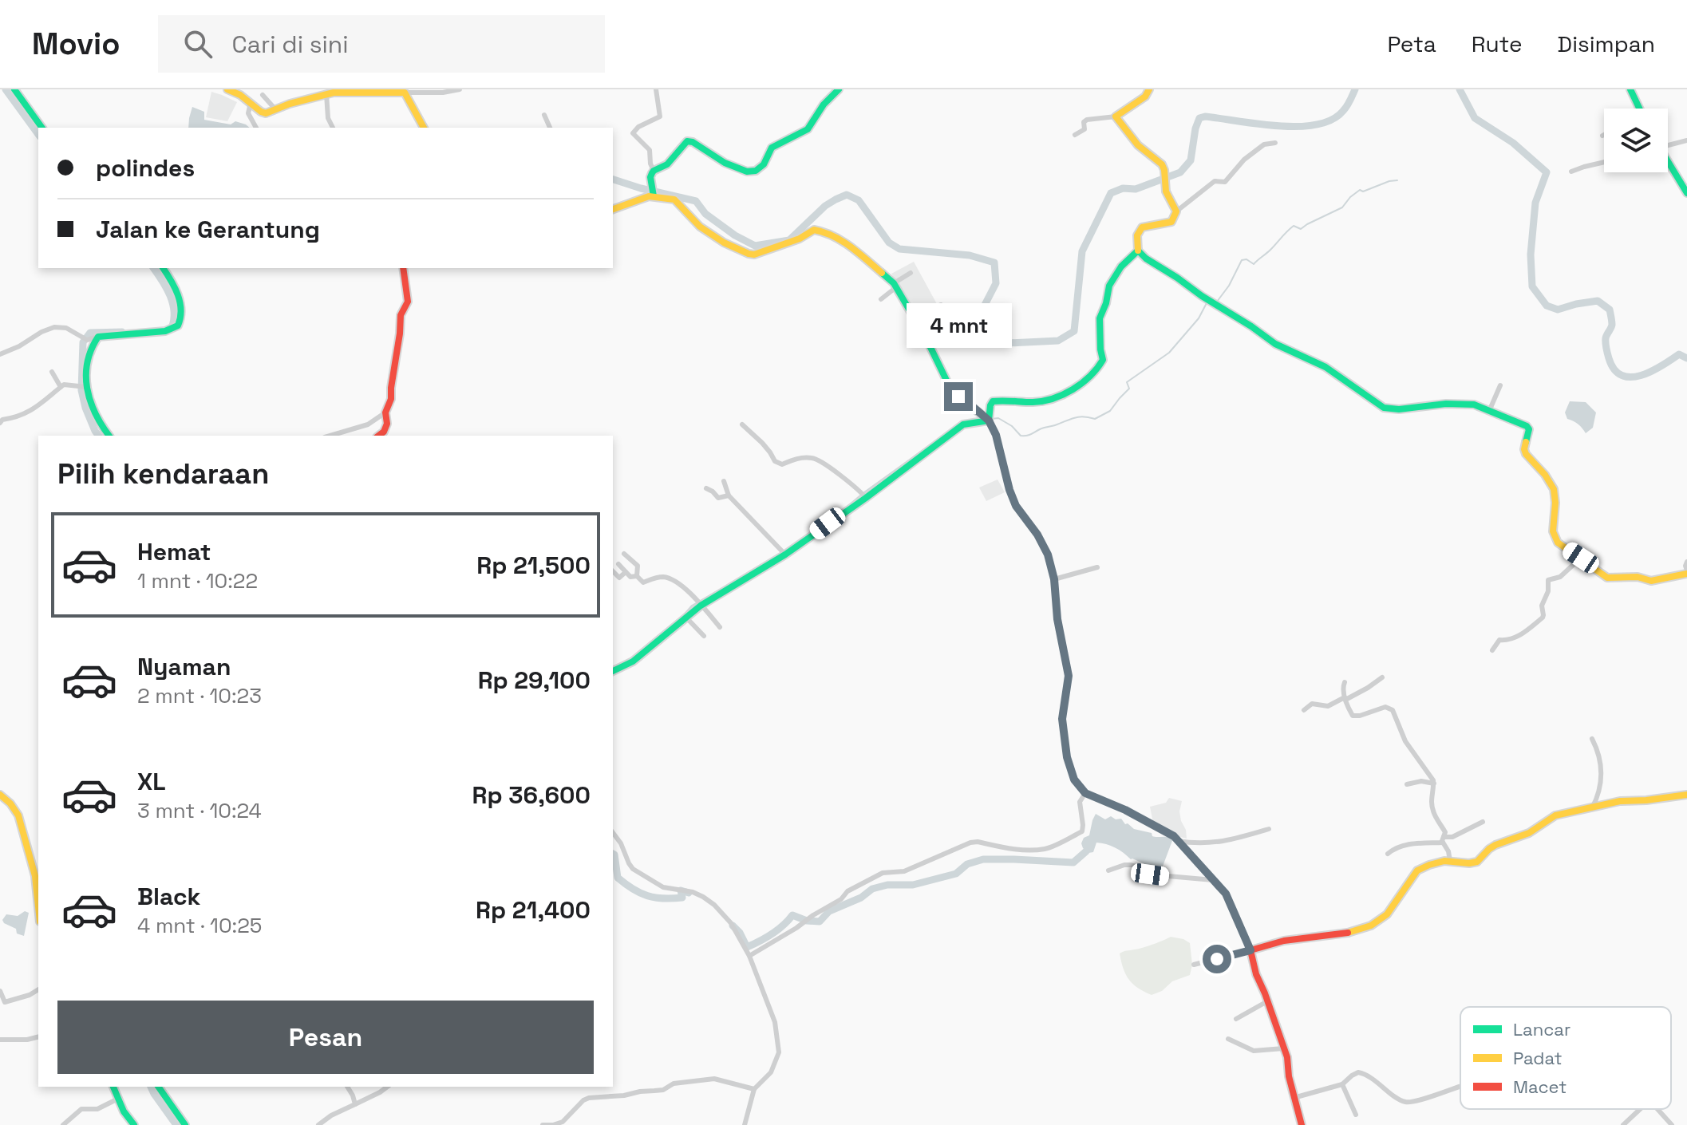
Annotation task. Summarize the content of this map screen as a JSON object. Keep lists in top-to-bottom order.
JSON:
{
  "legend": ["Lancar", "Padat", "Macet"],
  "page": {
    "header": "Movio",
    "search": "Cari di sini",
    "nav": ["Peta", "Rute", "Disimpan"],
    "banner": ["polindes", "Jalan ke Gerantung"],
    "bubble": "4 mnt",
    "heading": "Pilih kendaraan",
    "list": [
      {
        "name": "Hemat",
        "note": "1 mnt · 10:22",
        "value": "Rp 21,500"
      },
      {
        "name": "Nyaman",
        "note": "2 mnt · 10:23",
        "value": "Rp 29,100"
      },
      {
        "name": "XL",
        "note": "3 mnt · 10:24",
        "value": "Rp 36,600"
      },
      {
        "name": "Black",
        "note": "4 mnt · 10:25",
        "value": "Rp 21,400"
      }
    ],
    "buttons": "Pesan"
  }
}
